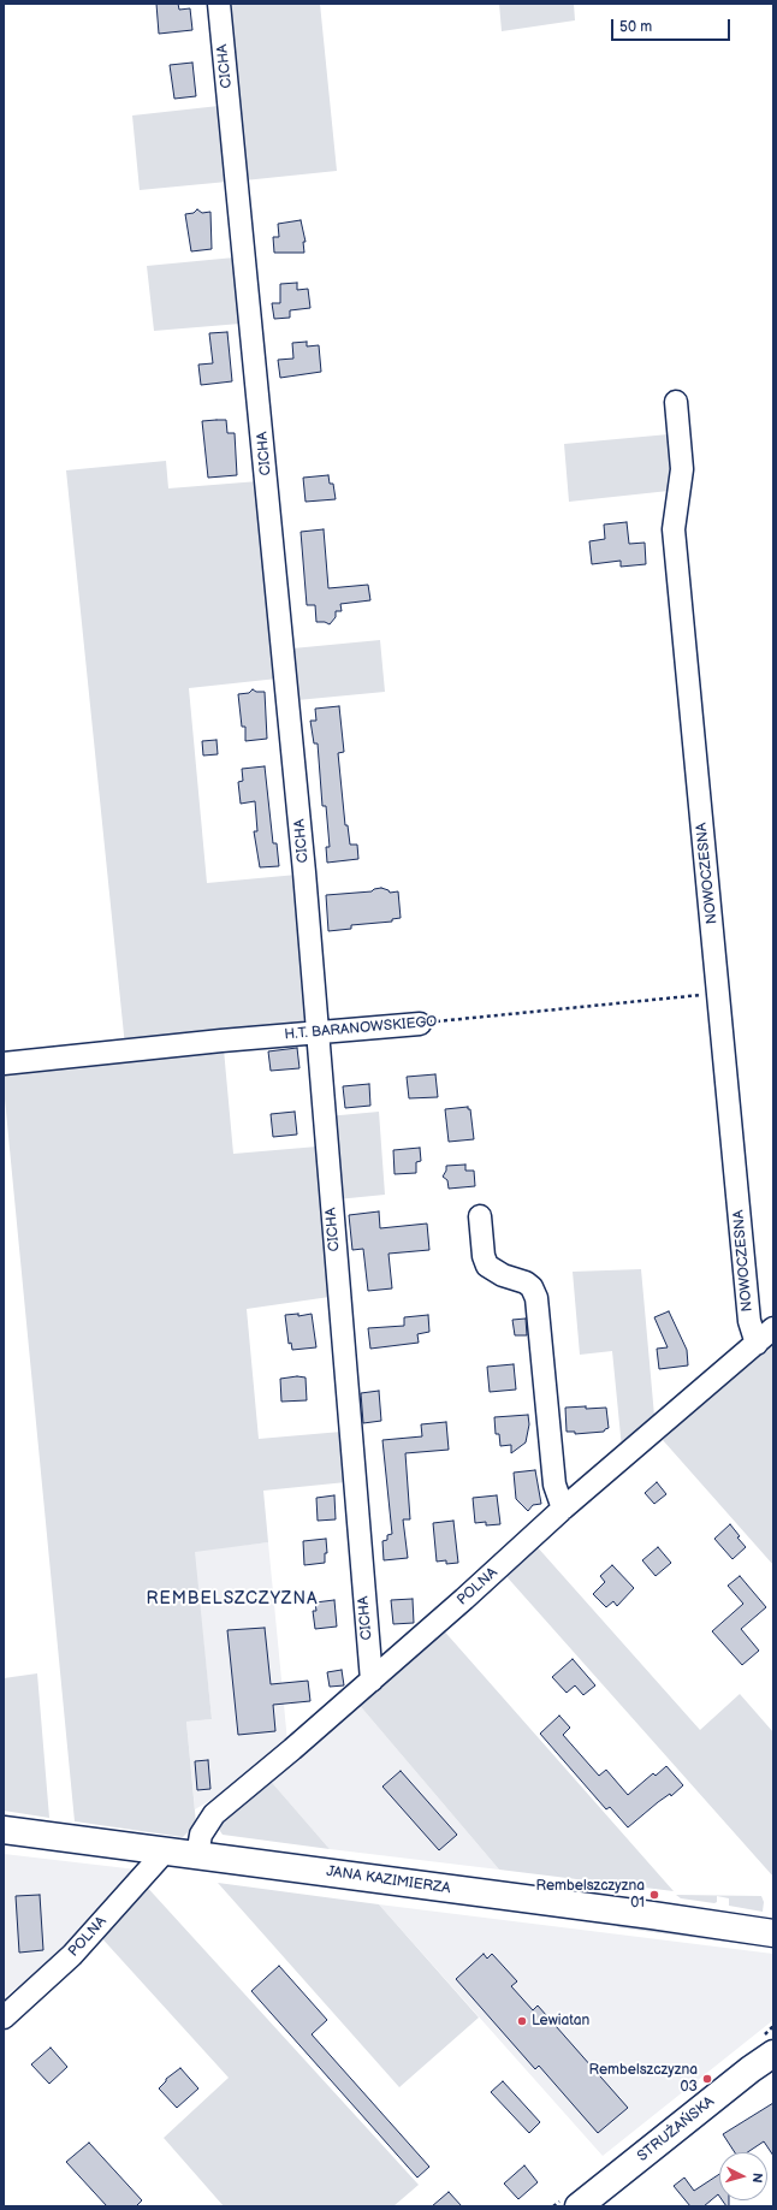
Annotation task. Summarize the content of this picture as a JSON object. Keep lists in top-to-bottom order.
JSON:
{
  "streets": {
    "main road": ["JANA KAZIMIERZA", "STRUŻAŃSKA"],
    "street": [
      "CICHA",
      "NOWOCZESNA",
      "H.T. BARANOWSKIEGO",
      "POLNA"
    ]
  },
  "crossings": [
    ["CICHA", "H.T. BARANOWSKIEGO"],
    ["CICHA", "POLNA"],
    ["NOWOCZESNA", "H.T. BARANOWSKIEGO"],
    ["NOWOCZESNA", "POLNA"],
    ["POLNA", "JANA KAZIMIERZA"]
  ],
  "districts": ["REMBELSZCZYZNA"],
  "places": ["Rembelszczyzna 01", "Lewiatan", "Rembelszczyzna 03"],
  "scale_bar": "50 m",
  "north": "right"
}
